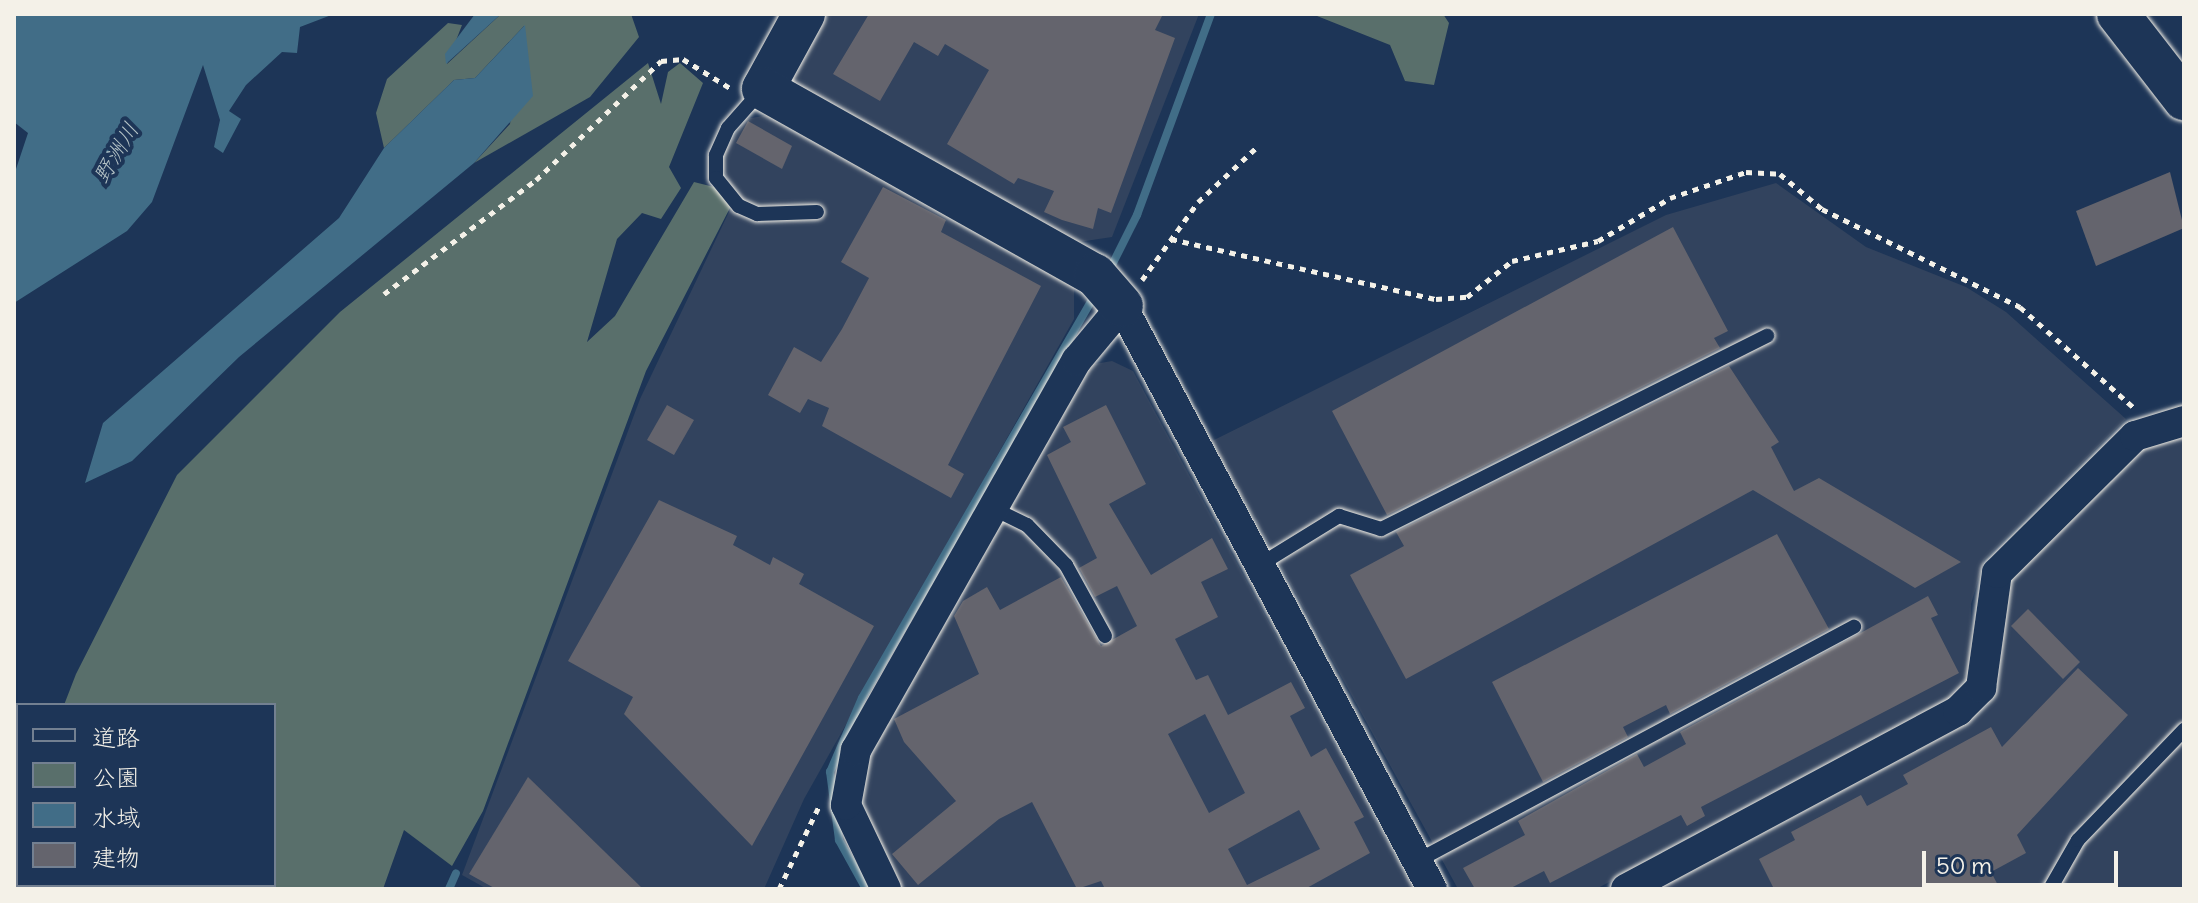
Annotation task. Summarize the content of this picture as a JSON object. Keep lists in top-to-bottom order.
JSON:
{
  "water": ["野洲川"],
  "legend": [
    "道路",
    "公園",
    "水域",
    "建物"
  ],
  "scale_bar": "50 m"
}
